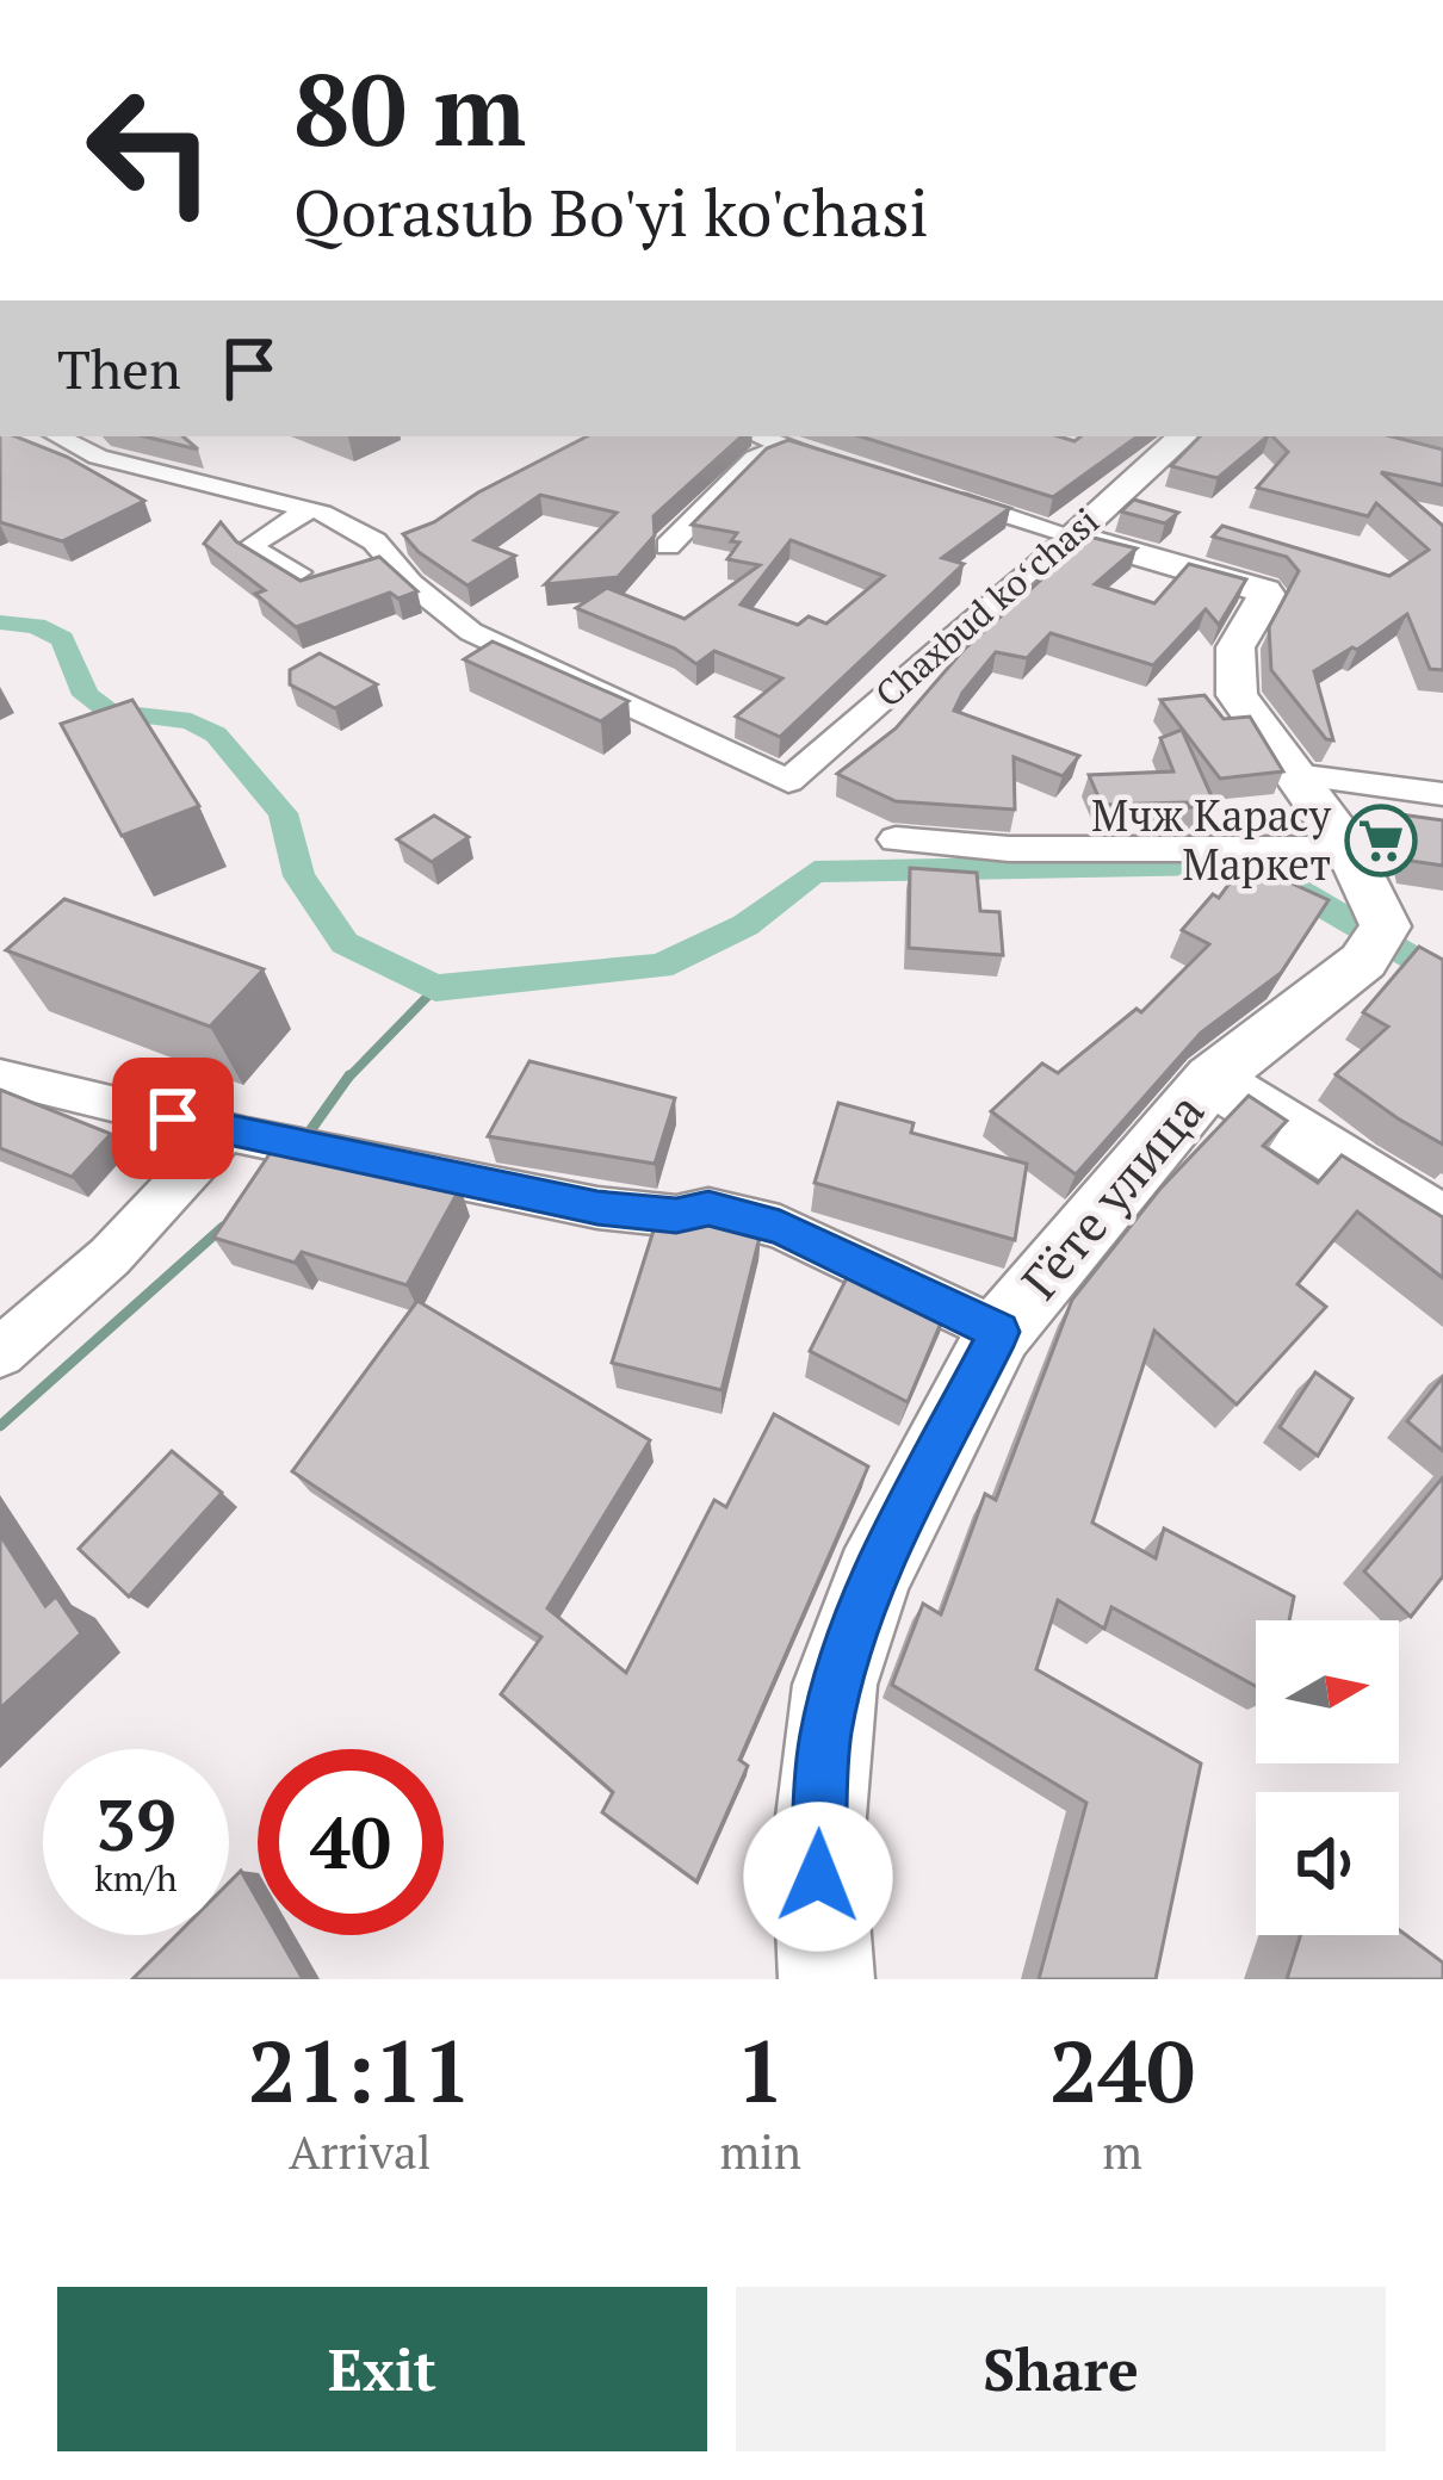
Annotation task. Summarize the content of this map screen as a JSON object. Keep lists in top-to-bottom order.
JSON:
{
  "streets": {
    "street": ["Chaxbud koʻchasi", "Гёте улица"]
  },
  "crossings": [
    ["Chaxbud koʻchasi", "Гёте улица"]
  ],
  "places": {
    "supermarket": ["Мчж Карасу Маркет"]
  },
  "north": "right",
  "page": {
    "turn": ["80 m", "Qorasub Bo'yi ko'chasi"],
    "then": "Then",
    "speed": "39 km/h",
    "limit": "40",
    "eta": [
      "21:11",
      "Arrival",
      "1",
      "min",
      "240",
      "m"
    ],
    "buttons": ["Exit", "Share"]
  }
}
